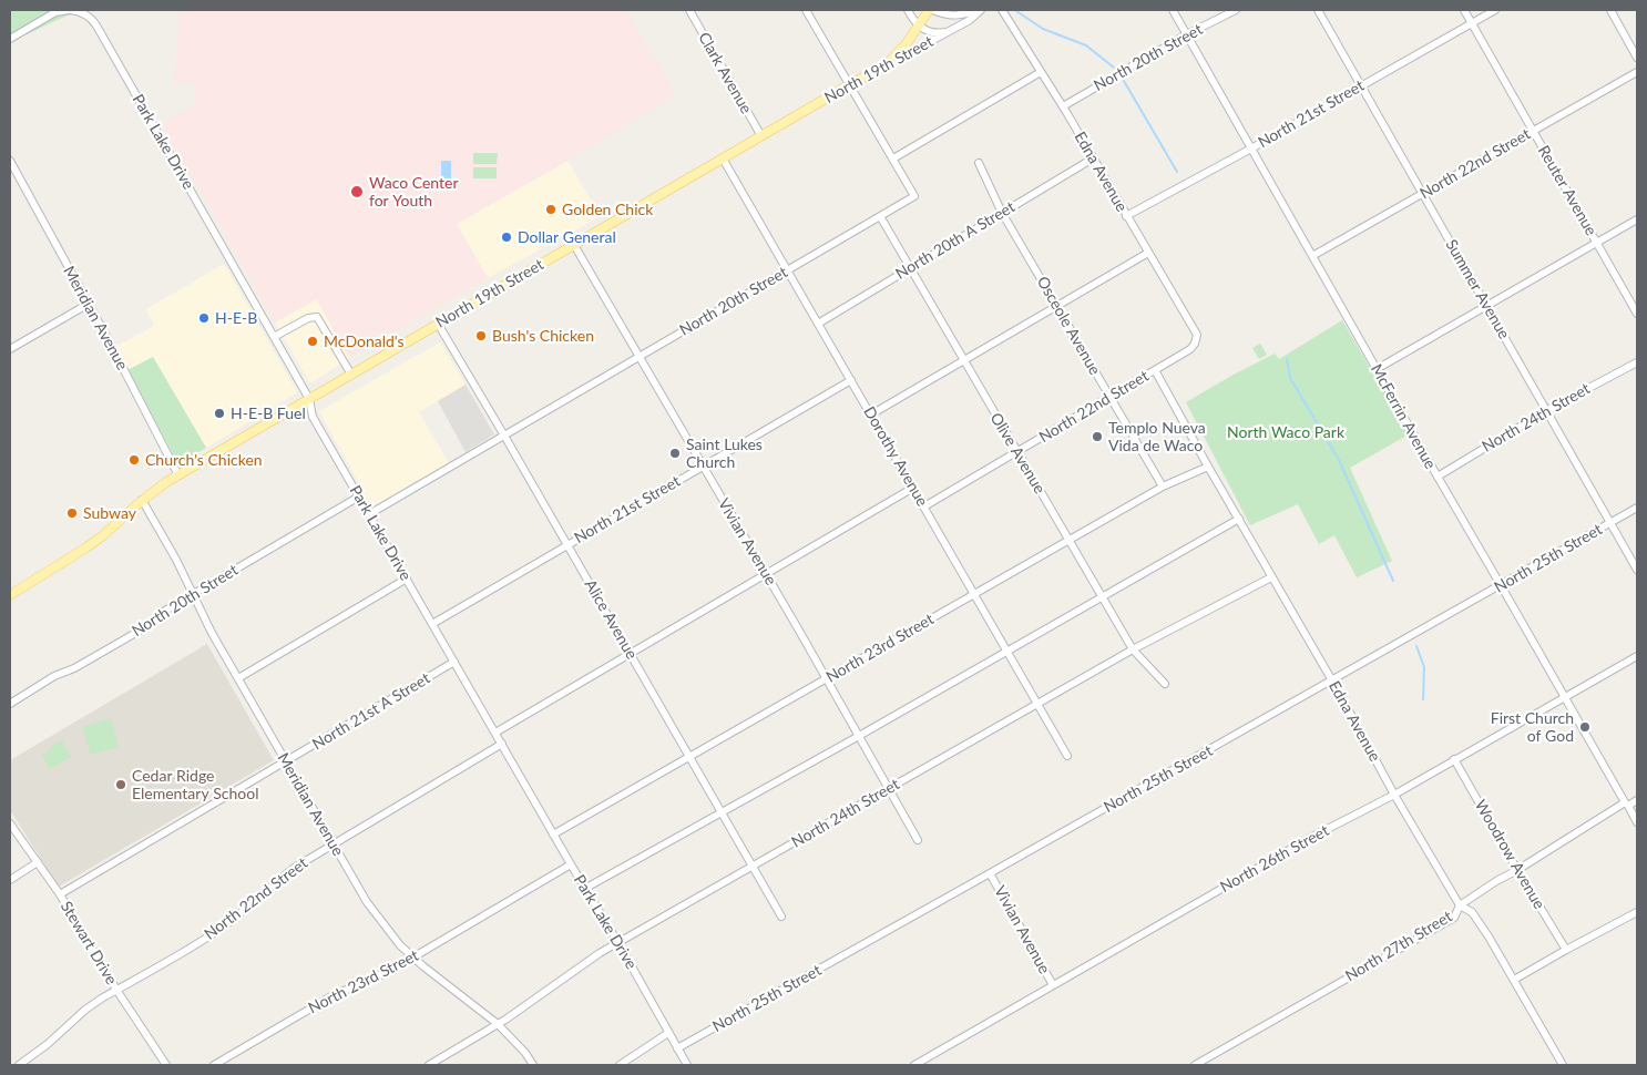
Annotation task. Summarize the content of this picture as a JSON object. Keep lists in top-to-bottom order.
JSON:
{
  "streets": {
    "main road": ["North 19th Street"],
    "street": [
      "North 20th Street",
      "Clark Avenue",
      "North 21st Street",
      "Park Lake Drive",
      "North 22nd Street",
      "Edna Avenue",
      "Reuter Avenue",
      "North 20th A Street",
      "Summer Avenue",
      "Meridian Avenue",
      "Osceole Avenue",
      "McFerrin Avenue",
      "North 24th Street",
      "Olive Avenue",
      "Dorothy Avenue",
      "Vivian Avenue",
      "North 25th Street",
      "Alice Avenue",
      "North 23rd Street",
      "North 21st A Street",
      "Woodrow Avenue",
      "North 26th Street",
      "Stewart Drive",
      "North 27th Street"
    ]
  },
  "crossings": [
    ["North 20th Street", "Park Lake Drive"],
    ["North 20th Street", "Edna Avenue"],
    ["North 20th Street", "Meridian Avenue"],
    ["North 20th Street", "McFerrin Avenue"],
    ["North 20th Street", "Olive Avenue"],
    ["North 20th Street", "Dorothy Avenue"],
    ["North 20th Street", "Vivian Avenue"],
    ["North 20th Street", "Alice Avenue"],
    ["North 19th Street", "Clark Avenue"],
    ["North 19th Street", "Park Lake Drive"],
    ["North 19th Street", "Meridian Avenue"],
    ["North 19th Street", "Dorothy Avenue"],
    ["North 19th Street", "Vivian Avenue"],
    ["North 19th Street", "Alice Avenue"],
    ["North 21st Street", "Park Lake Drive"],
    ["North 21st Street", "Edna Avenue"],
    ["North 21st Street", "Reuter Avenue"],
    ["North 21st Street", "Summer Avenue"],
    ["North 21st Street", "McFerrin Avenue"],
    ["North 21st Street", "Dorothy Avenue"],
    ["North 21st Street", "Vivian Avenue"],
    ["North 21st Street", "Alice Avenue"],
    ["Park Lake Drive", "North 22nd Street"],
    ["Park Lake Drive", "North 24th Street"],
    ["Park Lake Drive", "North 25th Street"],
    ["Park Lake Drive", "North 23rd Street"],
    ["Park Lake Drive", "North 21st A Street"],
    ["North 22nd Street", "Edna Avenue"],
    ["North 22nd Street", "Reuter Avenue"],
    ["North 22nd Street", "Summer Avenue"],
    ["North 22nd Street", "Meridian Avenue"],
    ["North 22nd Street", "Osceole Avenue"],
    ["North 22nd Street", "McFerrin Avenue"],
    ["North 22nd Street", "Olive Avenue"],
    ["North 22nd Street", "Dorothy Avenue"],
    ["North 22nd Street", "Stewart Drive"],
    ["Edna Avenue", "North 20th A Street"],
    ["Edna Avenue", "North 24th Street"],
    ["Edna Avenue", "North 25th Street"],
    ["Edna Avenue", "North 23rd Street"],
    ["Edna Avenue", "North 26th Street"],
    ["Edna Avenue", "North 27th Street"],
    ["North 20th A Street", "Osceole Avenue"],
    ["North 20th A Street", "Olive Avenue"],
    ["North 20th A Street", "Dorothy Avenue"],
    ["Summer Avenue", "North 24th Street"],
    ["Summer Avenue", "North 25th Street"],
    ["Meridian Avenue", "North 24th Street"],
    ["Meridian Avenue", "North 23rd Street"],
    ["Meridian Avenue", "North 21st A Street"],
    ["Osceole Avenue", "North 23rd Street"],
    ["McFerrin Avenue", "North 24th Street"],
    ["McFerrin Avenue", "North 25th Street"],
    ["McFerrin Avenue", "North 26th Street"],
    ["McFerrin Avenue", "North 27th Street"],
    ["North 24th Street", "Olive Avenue"],
    ["North 24th Street", "Dorothy Avenue"],
    ["North 24th Street", "Vivian Avenue"],
    ["North 24th Street", "Alice Avenue"],
    ["Olive Avenue", "North 23rd Street"],
    ["Dorothy Avenue", "North 23rd Street"],
    ["Vivian Avenue", "North 25th Street"],
    ["Vivian Avenue", "North 23rd Street"],
    ["Vivian Avenue", "North 26th Street"],
    ["Alice Avenue", "North 23rd Street"],
    ["North 21st A Street", "Stewart Drive"],
    ["Woodrow Avenue", "North 26th Street"],
    ["Woodrow Avenue", "North 27th Street"]
  ],
  "parks": ["North Waco Park"],
  "places": [
    "Waco Center for Youth",
    "Golden Chick",
    "Dollar General",
    "H-E-B",
    "Bush's Chicken",
    "McDonald's",
    "H-E-B Fuel",
    "Templo Nueva Vida de Waco",
    "Saint Lukes Church",
    "Church's Chicken",
    "Subway",
    "First Church of God",
    "Cedar Ridge Elementary School"
  ]
}
